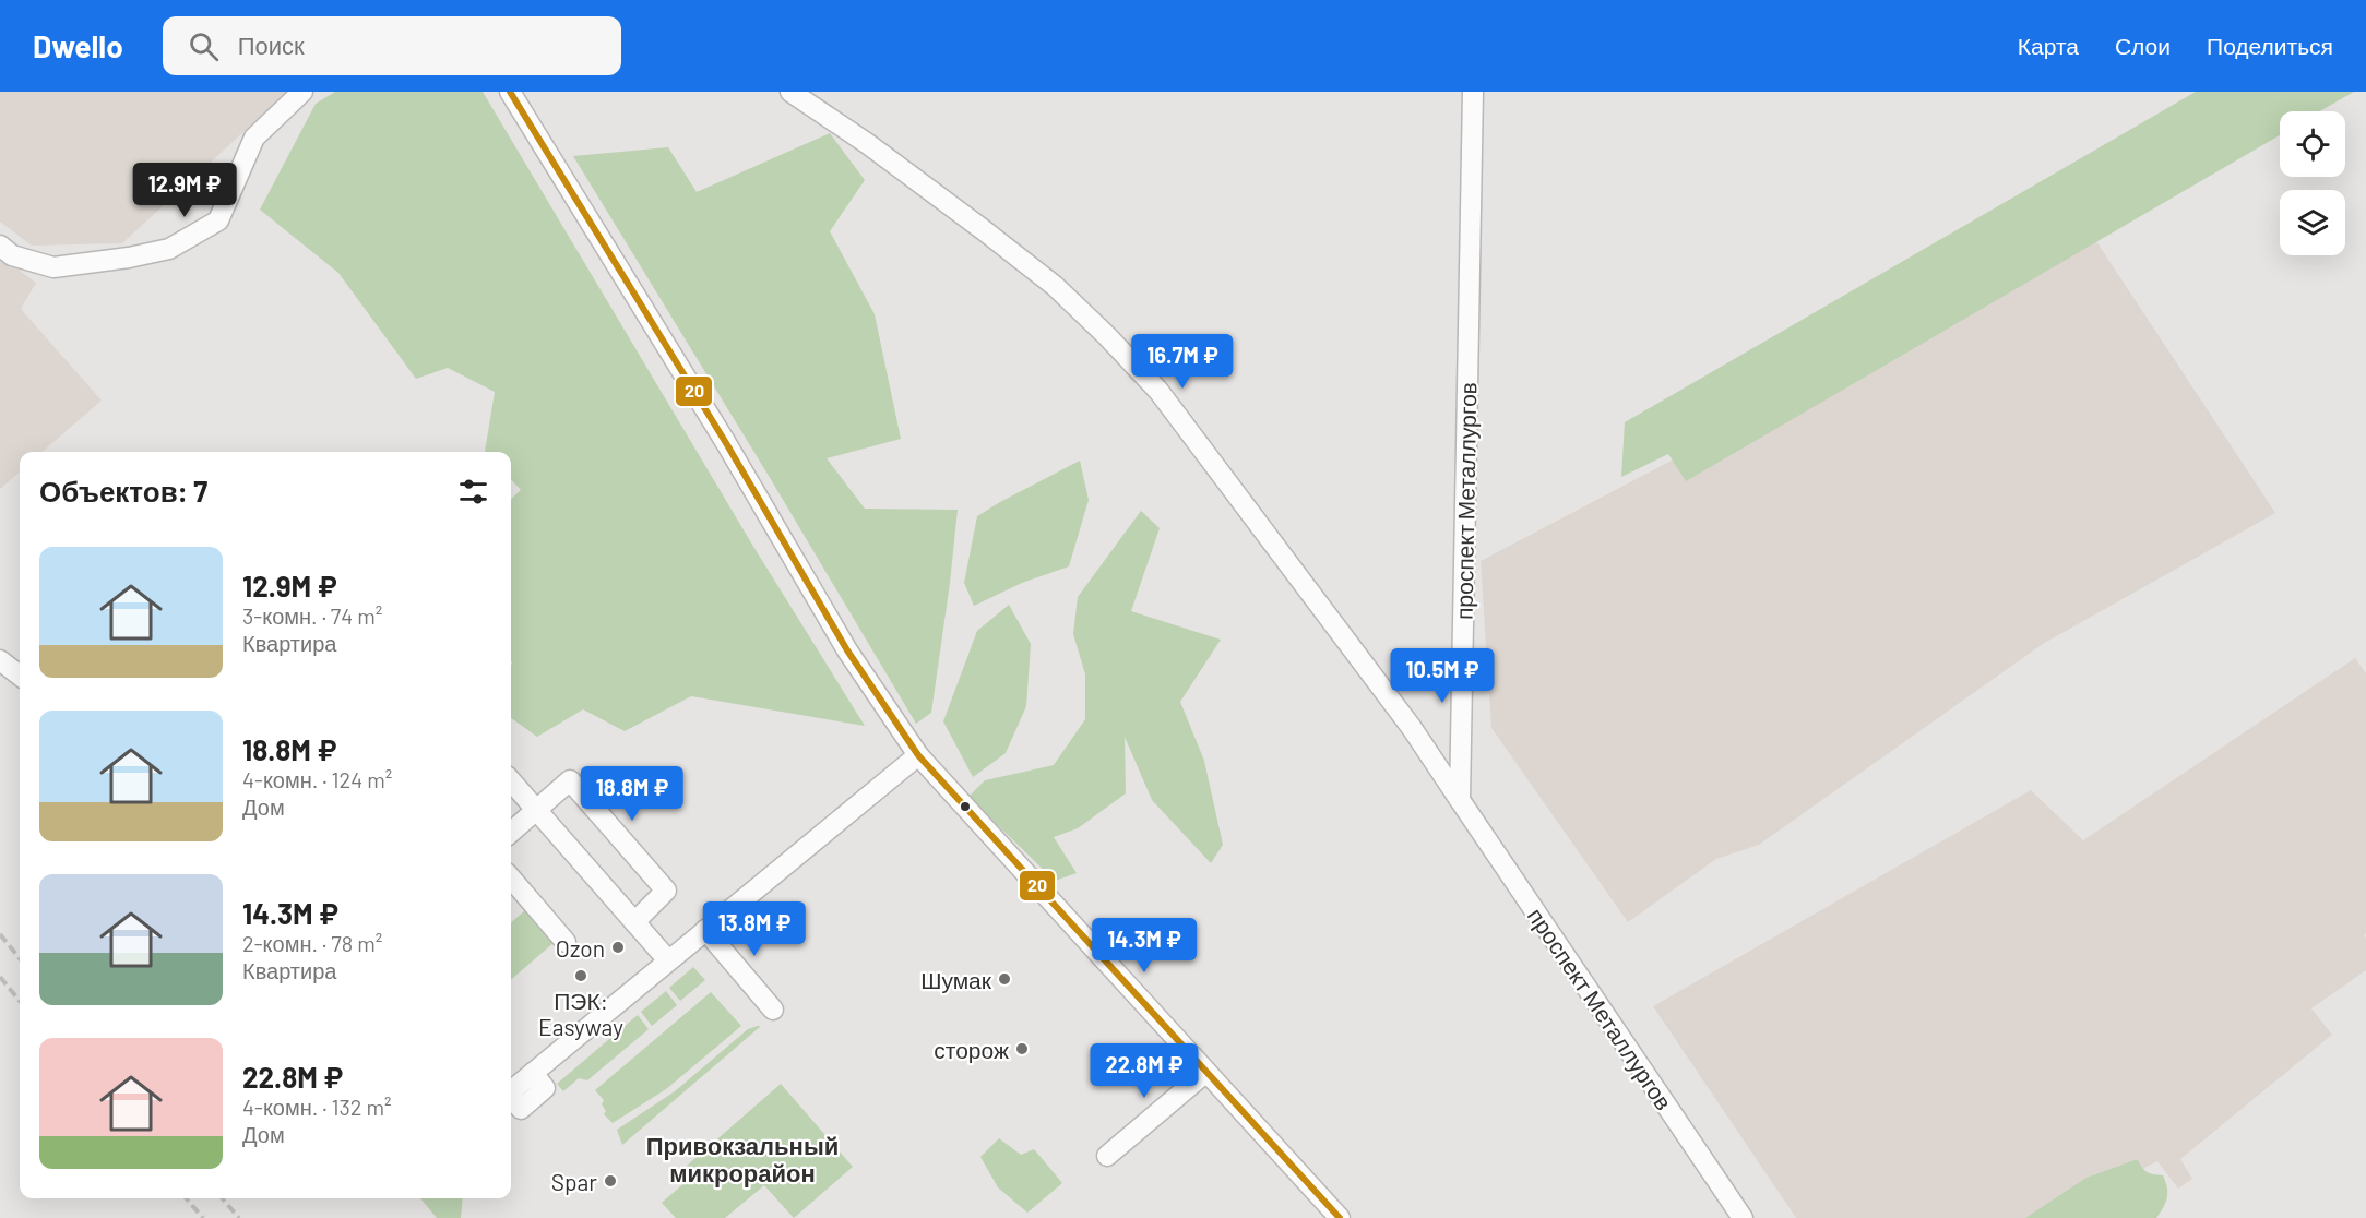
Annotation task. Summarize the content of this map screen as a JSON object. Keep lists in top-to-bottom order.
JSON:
{
  "streets": {
    "street": ["проспект Металлургов"]
  },
  "districts": ["Привокзальный микрорайон"],
  "places": [
    "Ozon",
    "ПЭК: Easyway",
    "Шумак",
    "сторож",
    "Spar"
  ],
  "lines": ["transit line 20"],
  "page": {
    "header": "Dwello",
    "search": "Поиск",
    "nav": ["Карта", "Слои", "Поделиться"],
    "price": [
      "12.9M ₽",
      "16.7M ₽",
      "10.5M ₽",
      "18.8M ₽",
      "13.8M ₽",
      "14.3M ₽",
      "22.8M ₽"
    ],
    "heading": "Объектов: 7",
    "list": [
      {
        "name": "12.9M ₽",
        "note": "3-комн. · 74 m² · Квартира"
      },
      {
        "name": "18.8M ₽",
        "note": "4-комн. · 124 m² · Дом"
      },
      {
        "name": "14.3M ₽",
        "note": "2-комн. · 78 m² · Квартира"
      },
      {
        "name": "22.8M ₽",
        "note": "4-комн. · 132 m² · Дом"
      }
    ]
  }
}
